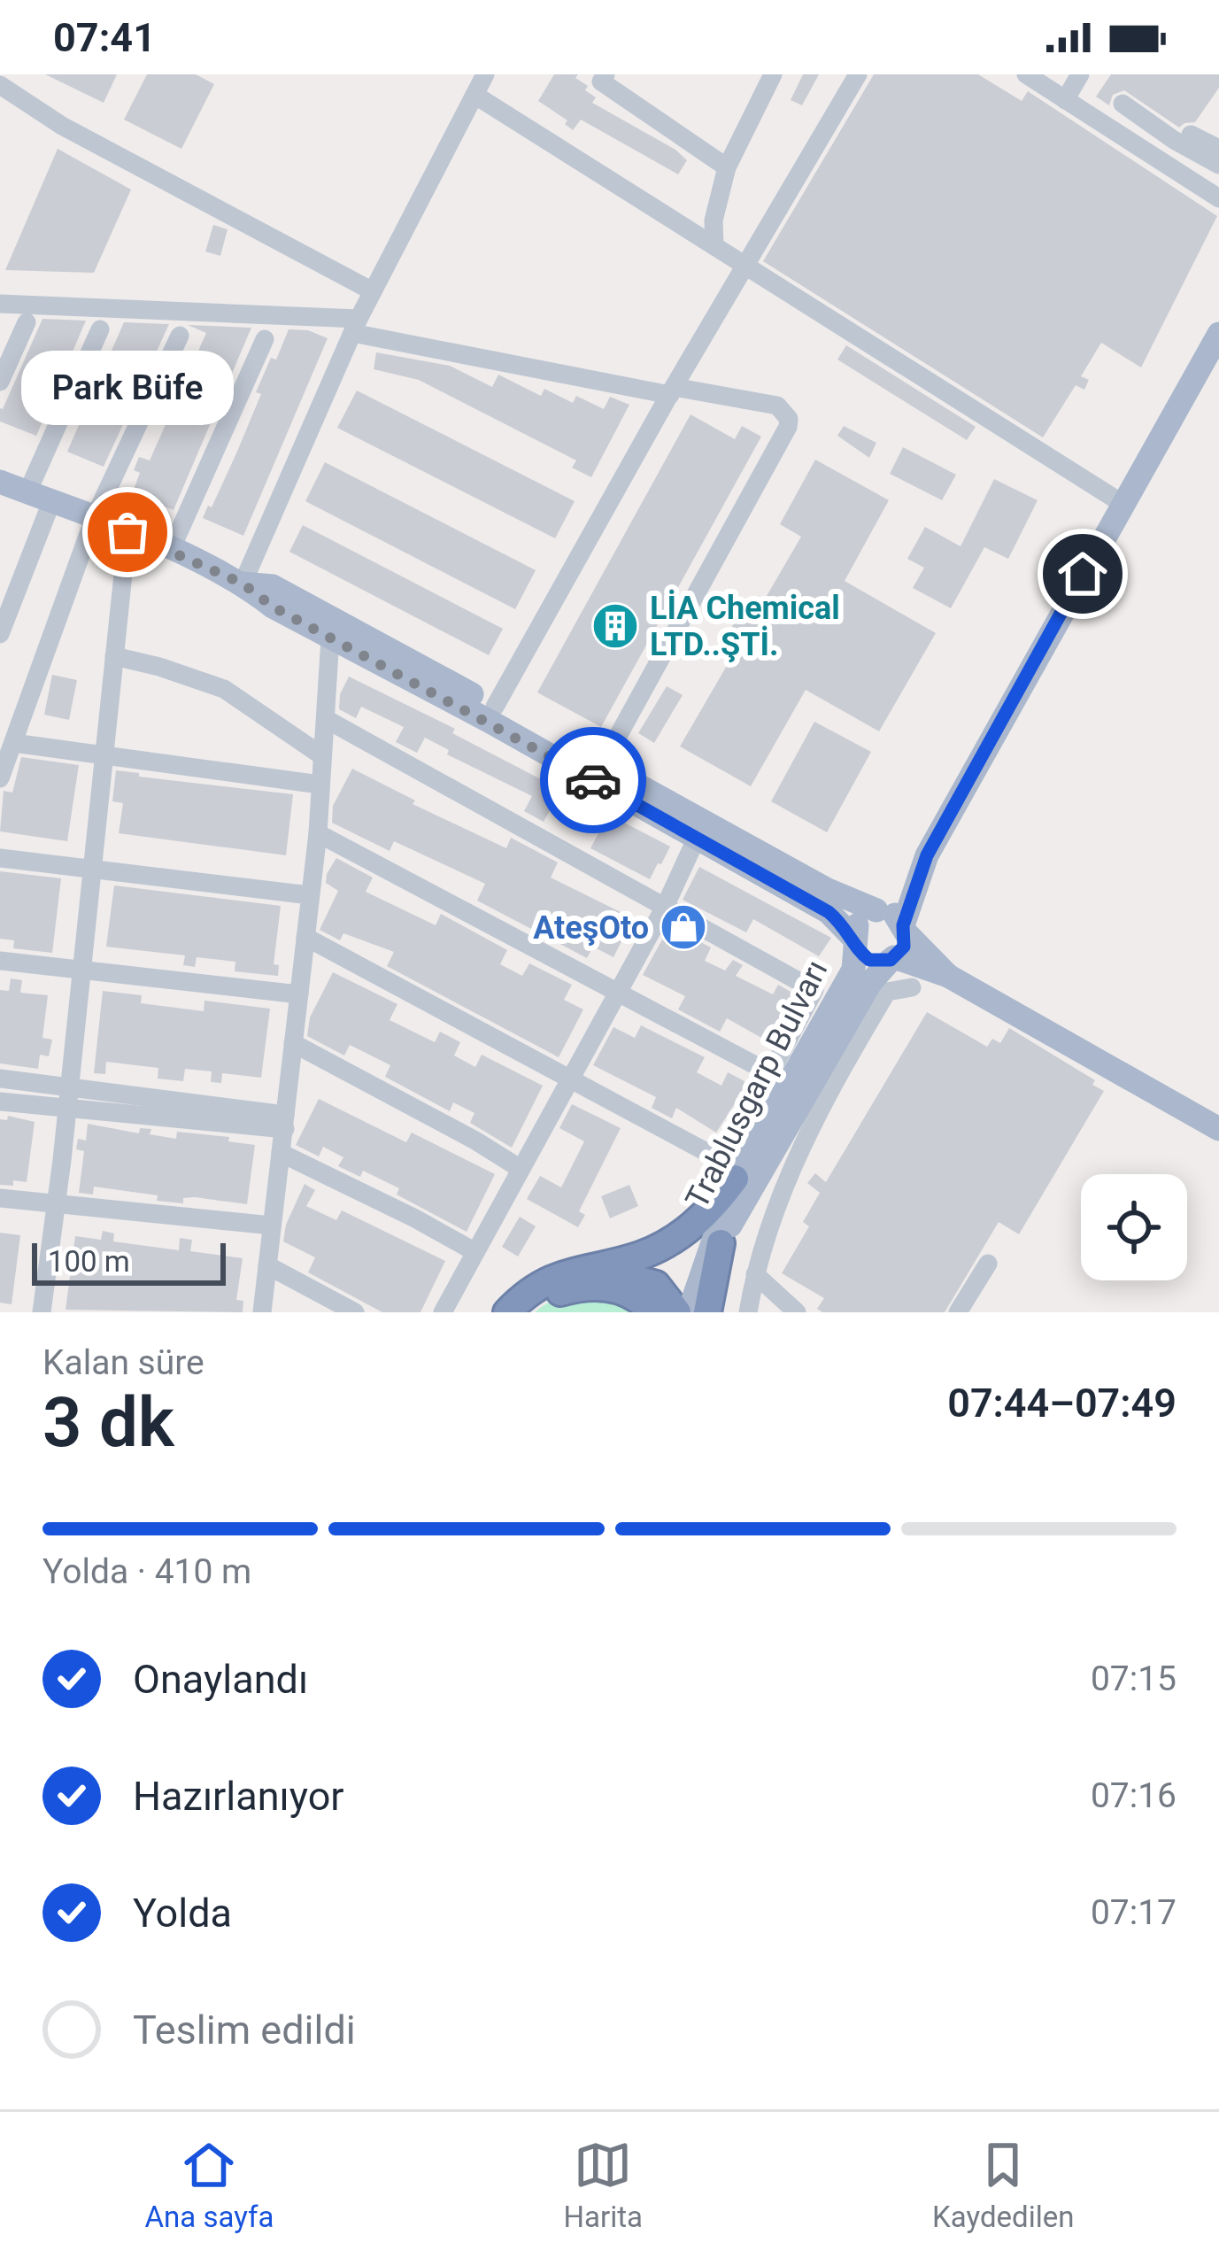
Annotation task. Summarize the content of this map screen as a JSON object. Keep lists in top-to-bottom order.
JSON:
{
  "streets": {
    "main road": ["Trablusgarp Bulvarı"]
  },
  "places": {
    "other": ["Park Büfe"],
    "building": ["LİA Chemical LTD..ŞTİ."],
    "shop": ["AteşOto"]
  },
  "scale_bar": "100 m",
  "page": {
    "status": "07:41",
    "bubble": "Park Büfe",
    "scale": "100 m",
    "heading": ["3 dk", "Kalan süre", "07:44–07:49"],
    "bar": "Yolda · 410 m",
    "list": [
      ["Onaylandı", "07:15"],
      ["Hazırlanıyor", "07:16"],
      ["Yolda", "07:17"],
      "Teslim edildi"
    ],
    "tabs": ["Ana sayfa", "Harita", "Kaydedilen"]
  }
}
